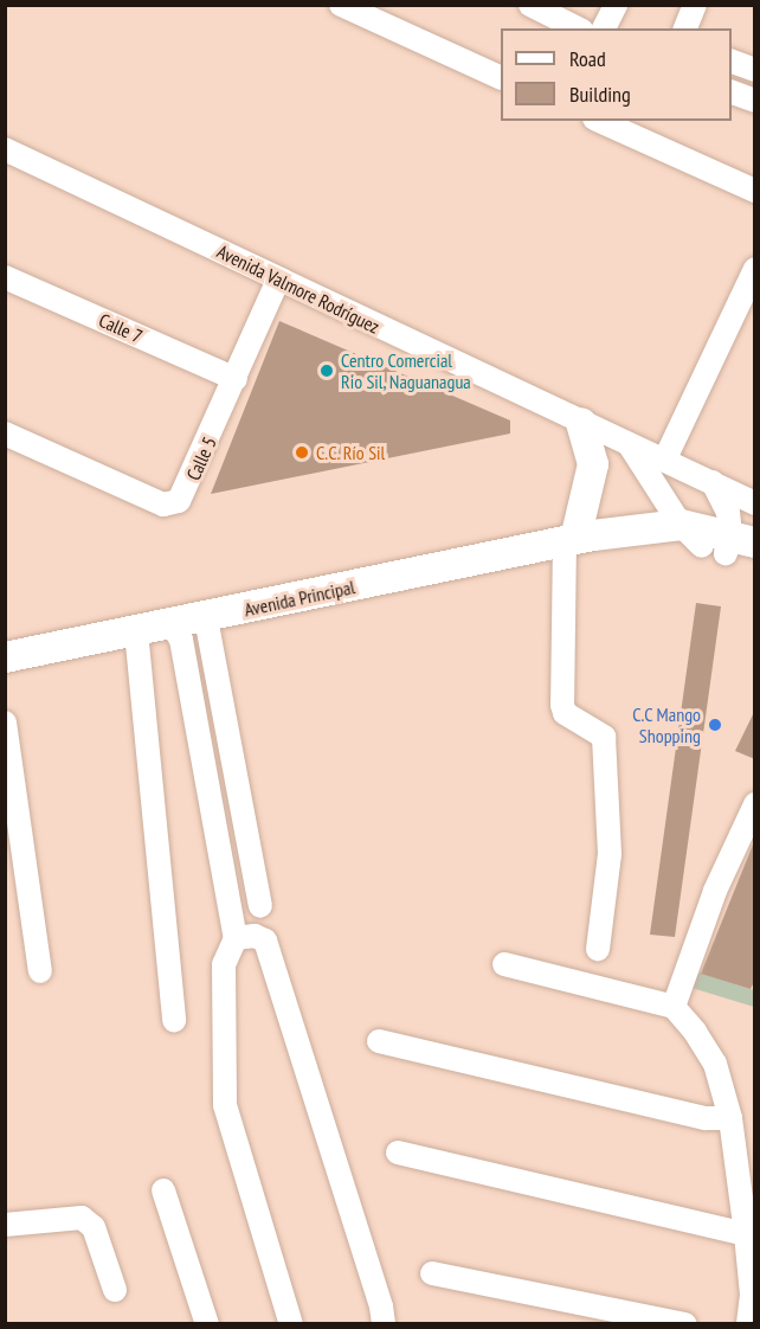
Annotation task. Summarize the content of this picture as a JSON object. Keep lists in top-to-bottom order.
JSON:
{
  "streets": {
    "main road": ["Avenida Principal"],
    "street": ["Avenida Valmore Rodríguez", "Calle 7", "Calle 5"]
  },
  "crossings": [
    ["Avenida Valmore Rodríguez", "Calle 5"],
    ["Calle 7", "Calle 5"]
  ],
  "places": ["Centro Comercial Rio Sil, Naguanagua", "C.C. Río Sil", "C.C Mango Shopping"],
  "legend": ["Road", "Building"]
}
